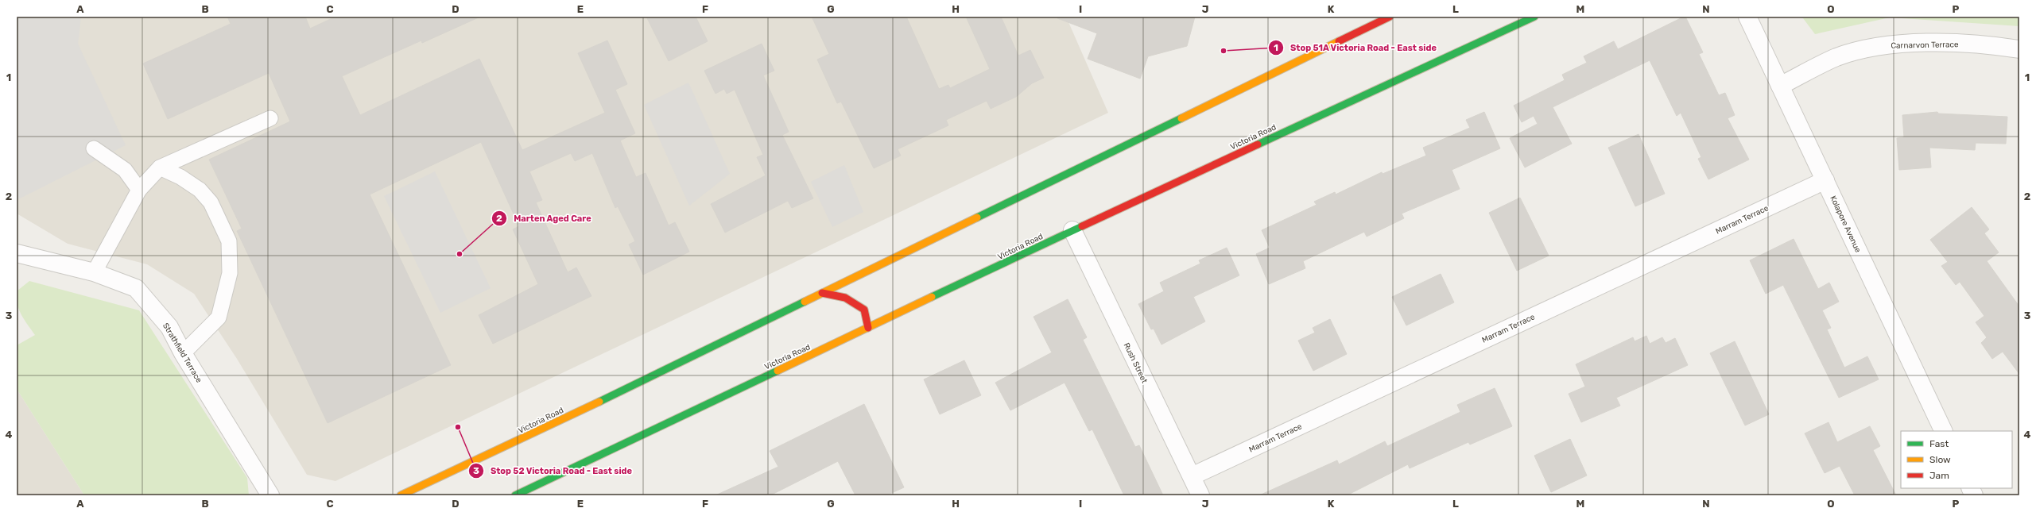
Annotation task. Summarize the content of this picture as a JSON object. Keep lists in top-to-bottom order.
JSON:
{
  "streets": {
    "highway": ["Victoria Road"],
    "street": [
      "Carnarvon Terrace",
      "Marram Terrace",
      "Kolapore Avenue",
      "Strathfield Terrace",
      "Rush Street"
    ]
  },
  "crossings": [
    ["Carnarvon Terrace", "Kolapore Avenue"],
    ["Victoria Road", "Rush Street"],
    ["Marram Terrace", "Kolapore Avenue"],
    ["Marram Terrace", "Rush Street"]
  ],
  "places": ["Stop 51A Victoria Road - East side", "Marten Aged Care", "Stop 52 Victoria Road - East side"],
  "legend": ["Fast", "Slow", "Jam"],
  "grid": {
    "columns": [
      "A",
      "B",
      "C",
      "D",
      "E",
      "F",
      "G",
      "H",
      "I",
      "J",
      "K",
      "L",
      "M",
      "N",
      "O",
      "P"
    ],
    "rows": [
      "1",
      "2",
      "3",
      "4"
    ]
  }
}
